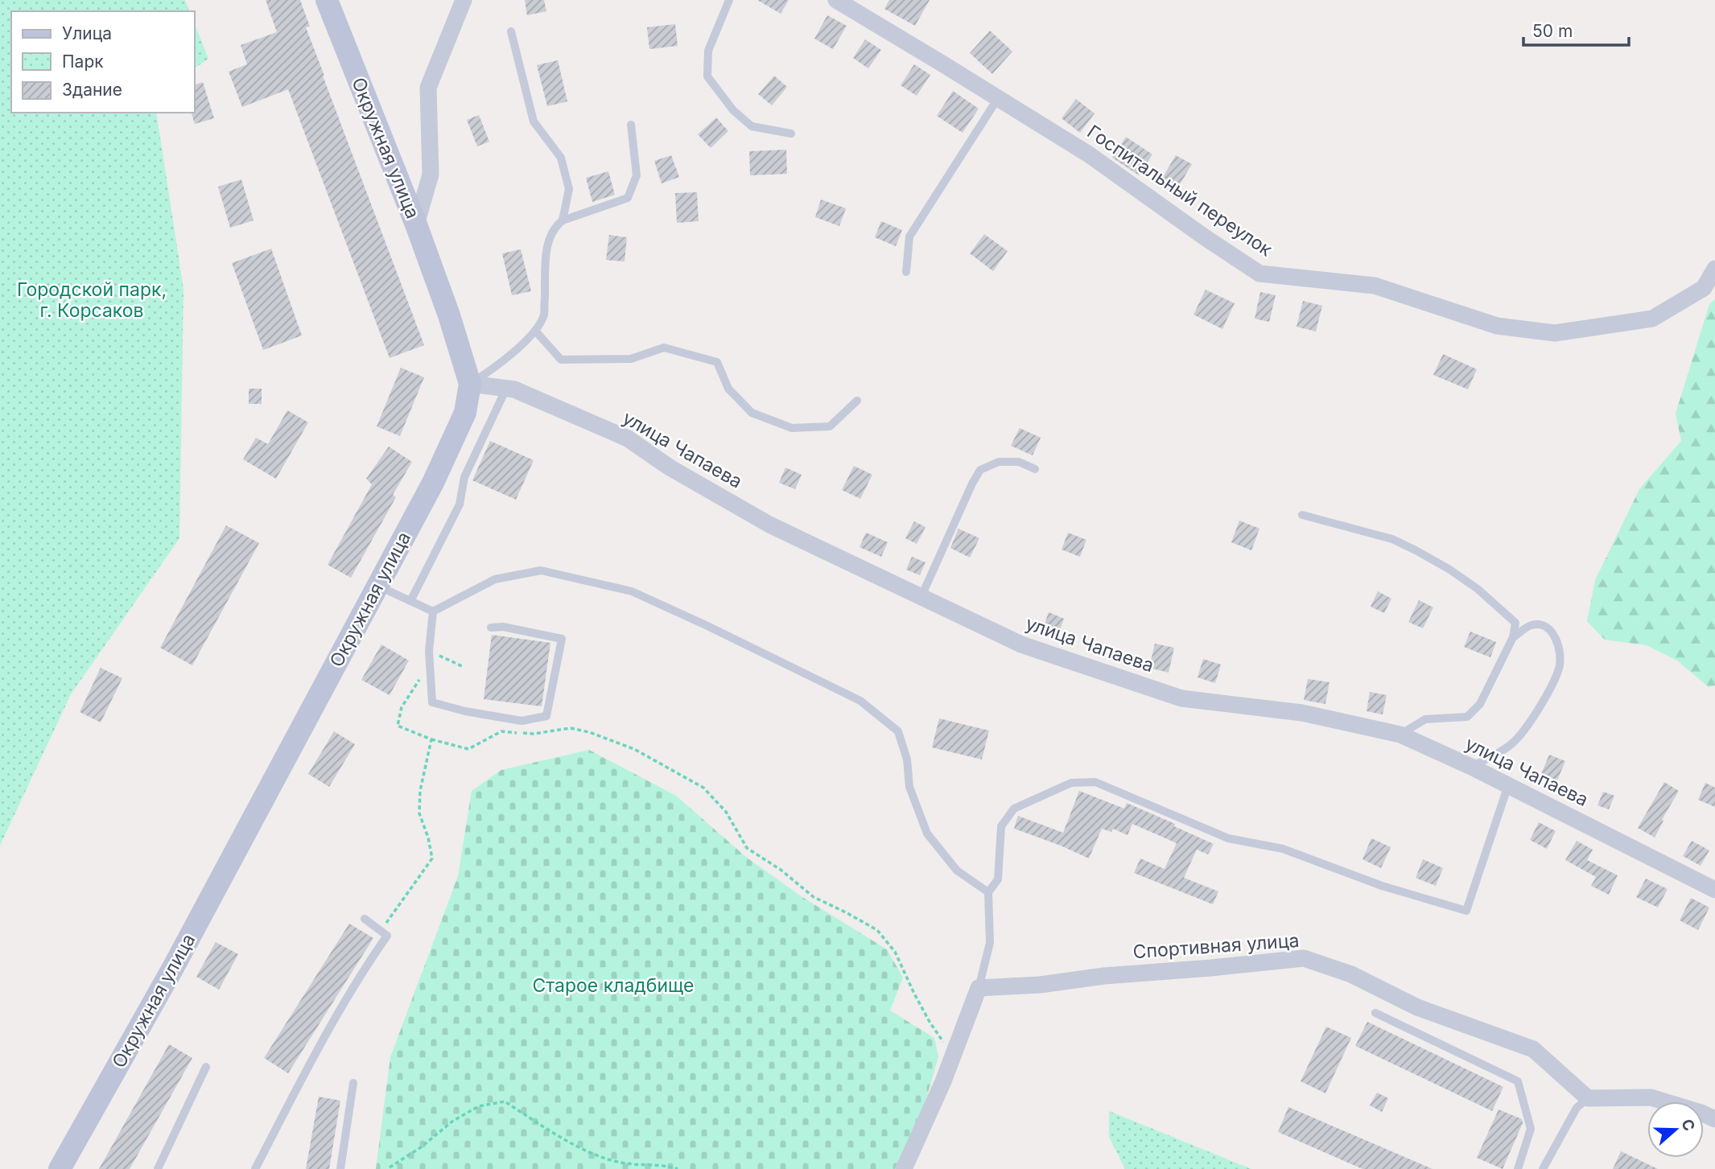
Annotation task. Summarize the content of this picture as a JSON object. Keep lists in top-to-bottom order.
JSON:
{
  "streets": {
    "main road": ["Окружная улица"],
    "street": ["Госпитальный переулок", "улица Чапаева", "Спортивная улица"]
  },
  "crossings": [
    ["Окружная улица", "улица Чапаева"]
  ],
  "parks": ["Городской парк, г. Корсаков", "Старое кладбище"],
  "legend": ["Улица", "Парк", "Здание"],
  "scale_bar": "50 m",
  "north": "right"
}
